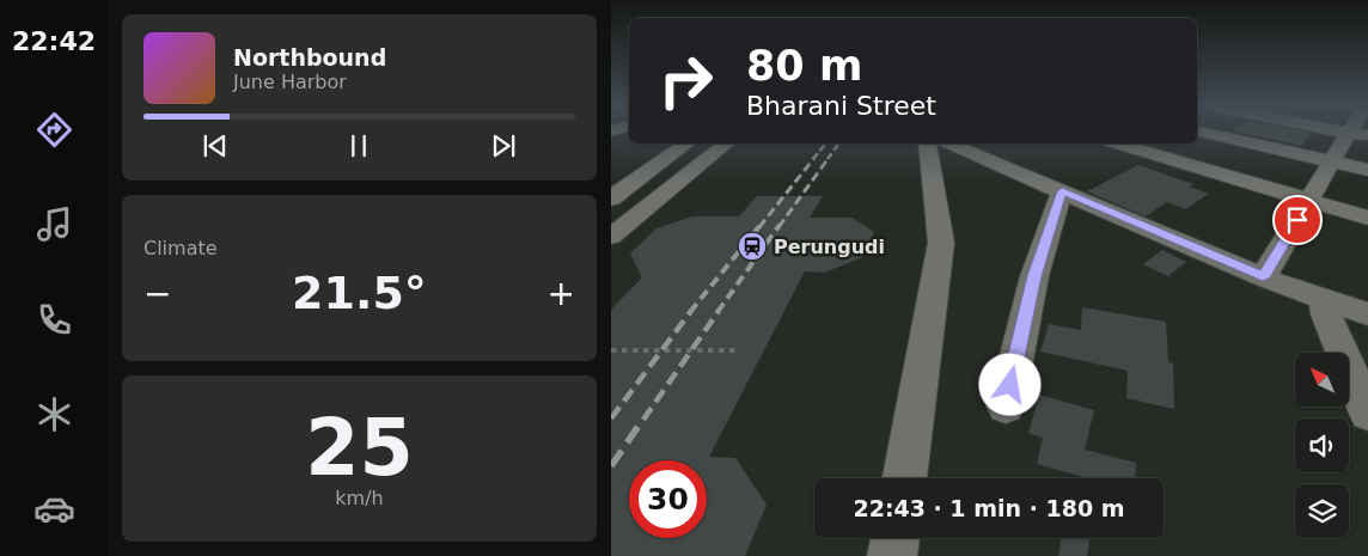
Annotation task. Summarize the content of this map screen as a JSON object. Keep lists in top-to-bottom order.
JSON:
{
  "places": {
    "station": ["Perungudi"]
  },
  "north": "top left",
  "page": {
    "tabs": "22:42",
    "turn": ["80 m", "Bharani Street"],
    "song": ["Northbound", "June Harbor"],
    "tile": [
      "Climate",
      ["25", "km/h"]
    ],
    "heat": ["−", "21.5°", "+"],
    "limit": "30",
    "trip": "22:43 · 1 min · 180 m"
  }
}
